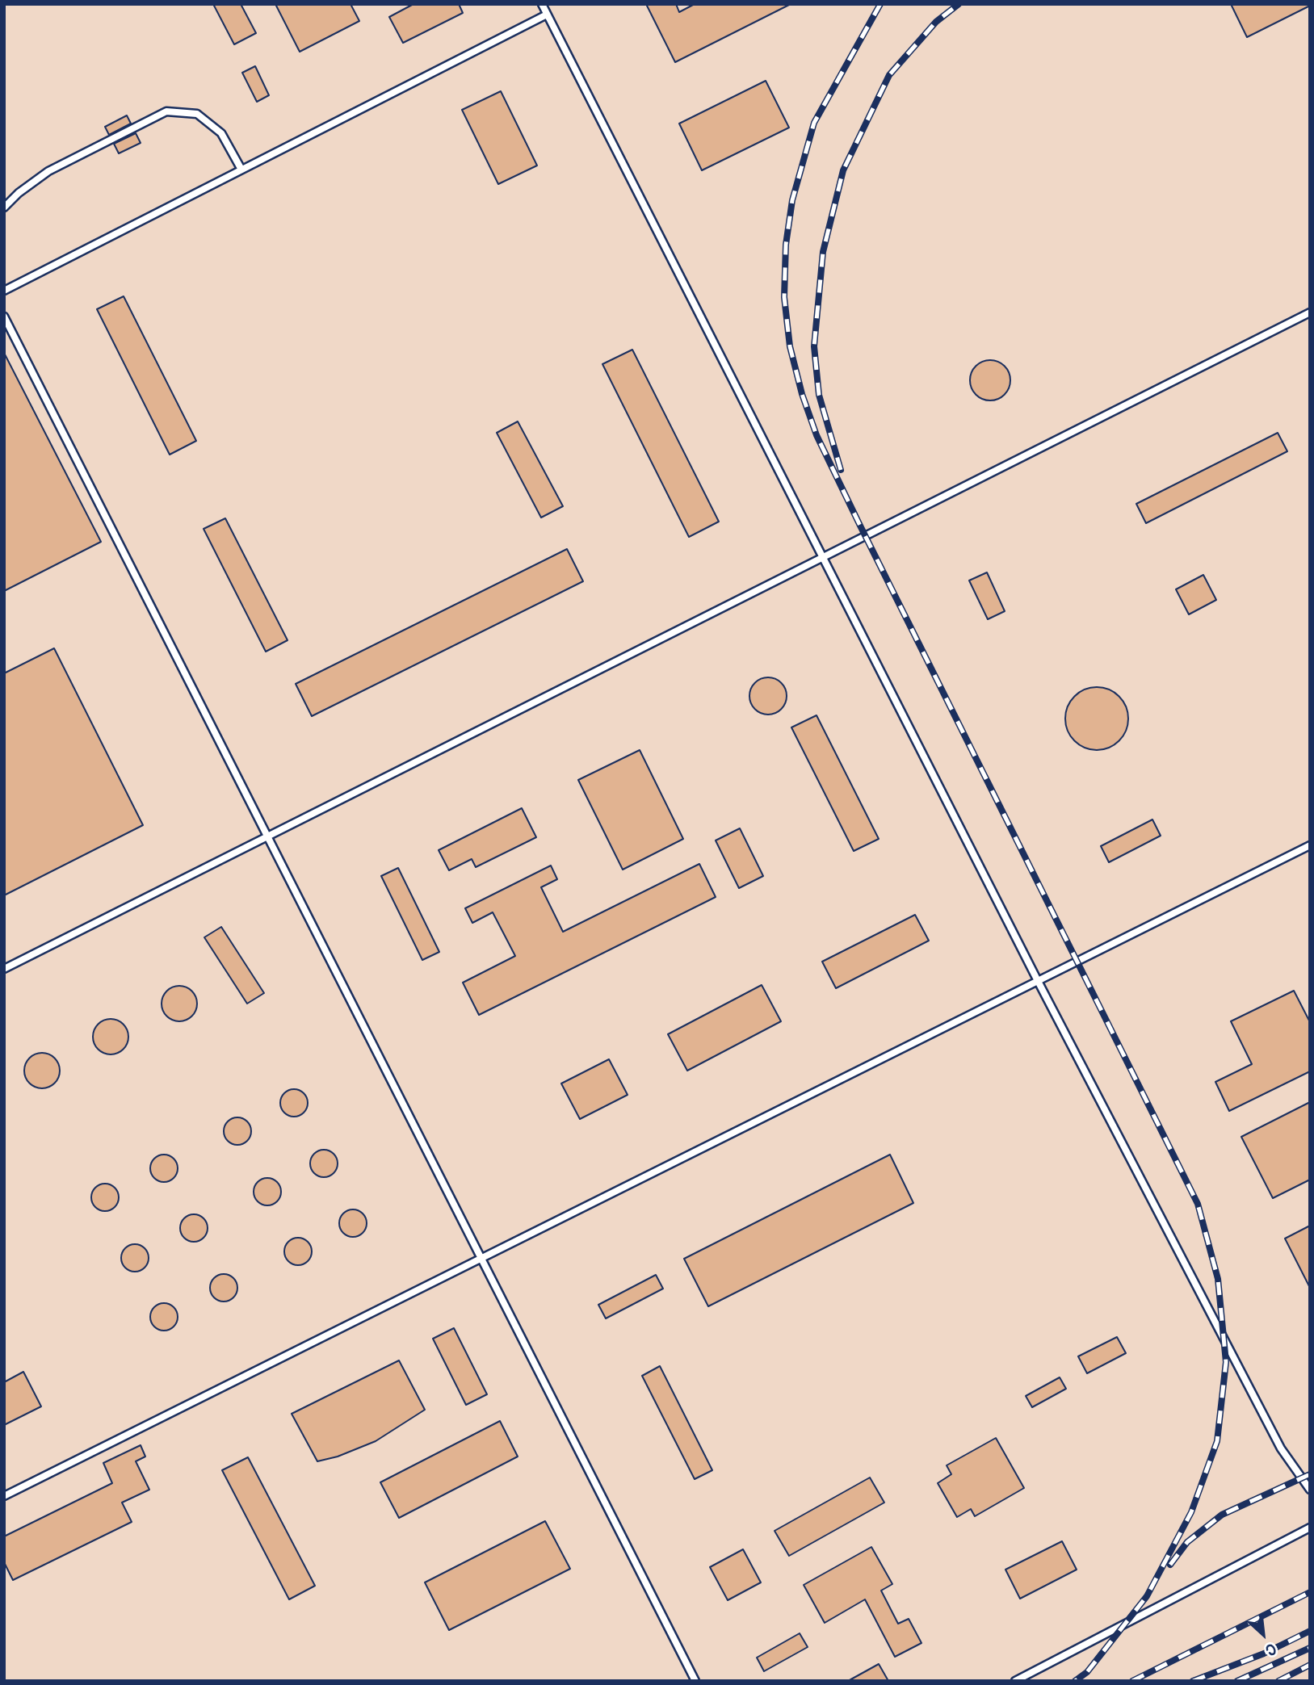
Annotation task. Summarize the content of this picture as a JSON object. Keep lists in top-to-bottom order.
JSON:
{
  "north": "bottom right"
}
